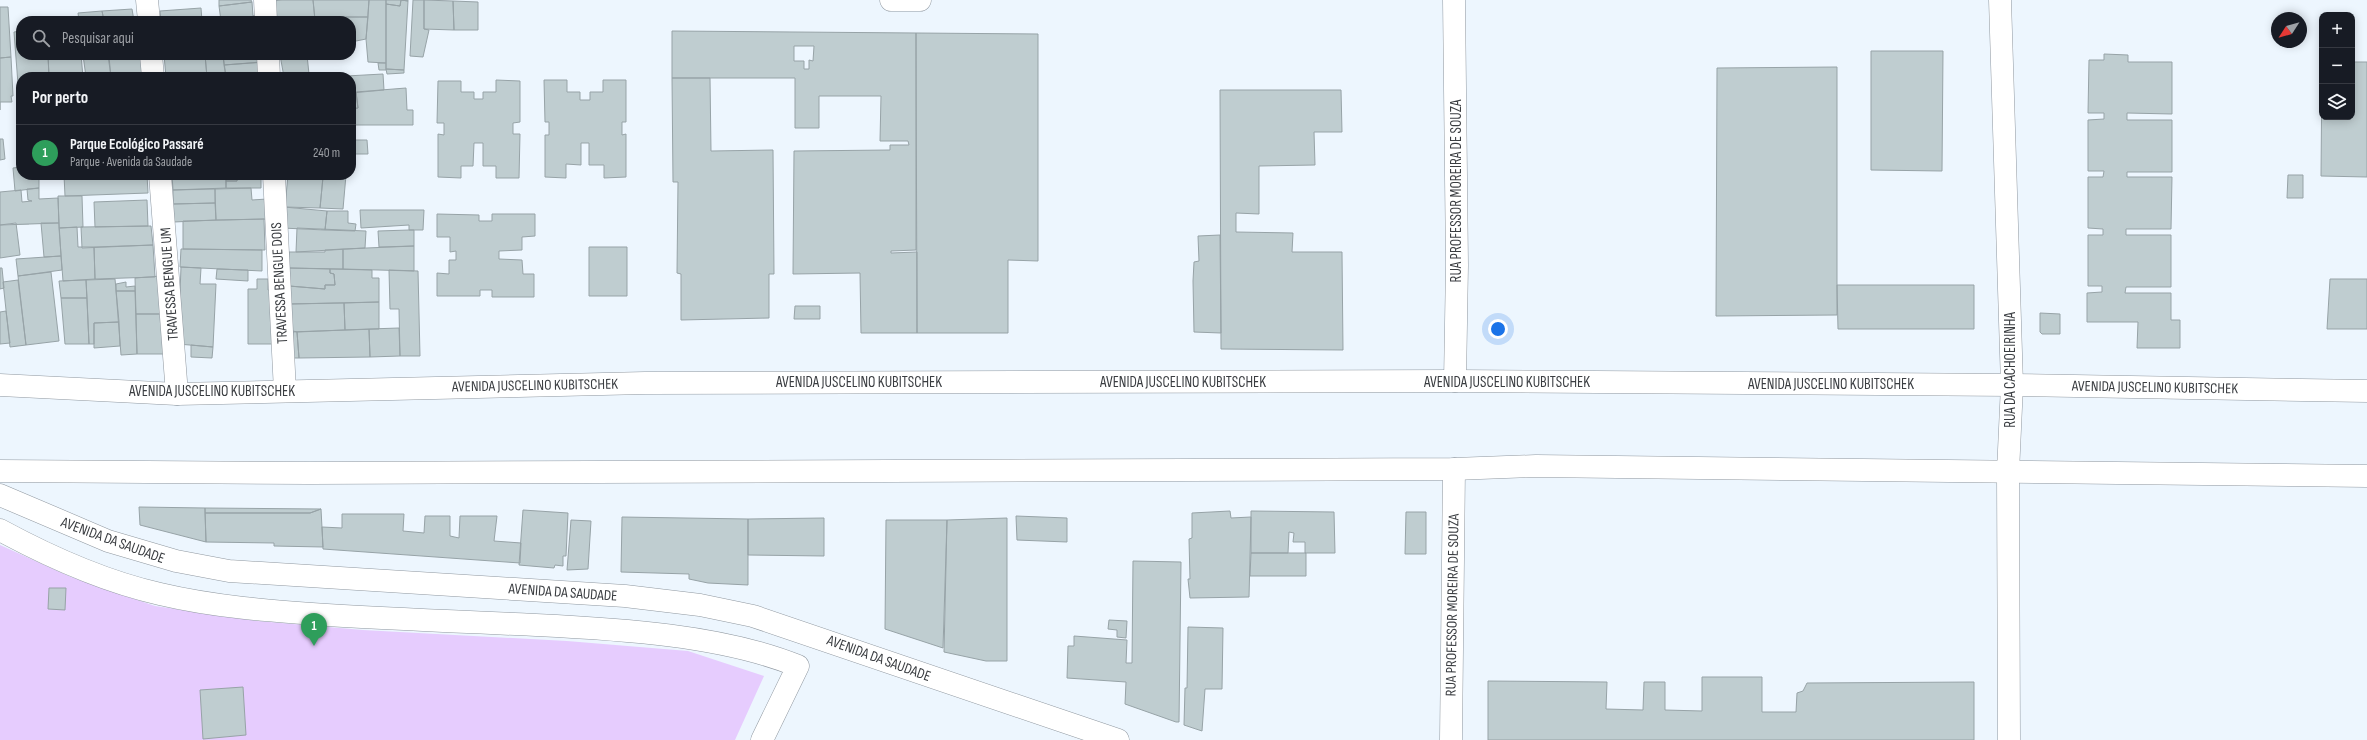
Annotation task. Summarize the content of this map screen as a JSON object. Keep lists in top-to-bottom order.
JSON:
{
  "streets": {
    "main road": [
      "RUA PROFESSOR MOREIRA DE SOUZA",
      "TRAVESSA BENGUE DOIS",
      "TRAVESSA BENGUE UM",
      "RUA DA CACHOEIRINHA",
      "AVENIDA JUSCELINO KUBITSCHEK",
      "AVENIDA DA SAUDADE"
    ]
  },
  "crossings": [
    ["RUA PROFESSOR MOREIRA DE SOUZA", "AVENIDA JUSCELINO KUBITSCHEK"],
    ["TRAVESSA BENGUE DOIS", "AVENIDA JUSCELINO KUBITSCHEK"],
    ["TRAVESSA BENGUE UM", "AVENIDA JUSCELINO KUBITSCHEK"],
    ["RUA DA CACHOEIRINHA", "AVENIDA JUSCELINO KUBITSCHEK"]
  ],
  "north": "bottom left",
  "page": {
    "map_buttons": ["+", "−"],
    "search": "Pesquisar aqui",
    "heading": "Por perto",
    "list": [
      {
        "mark": "1",
        "name": "Parque Ecológico Passaré",
        "note": "Parque · Avenida da Saudade",
        "value": "240 m"
      }
    ],
    "pins": "1"
  }
}
